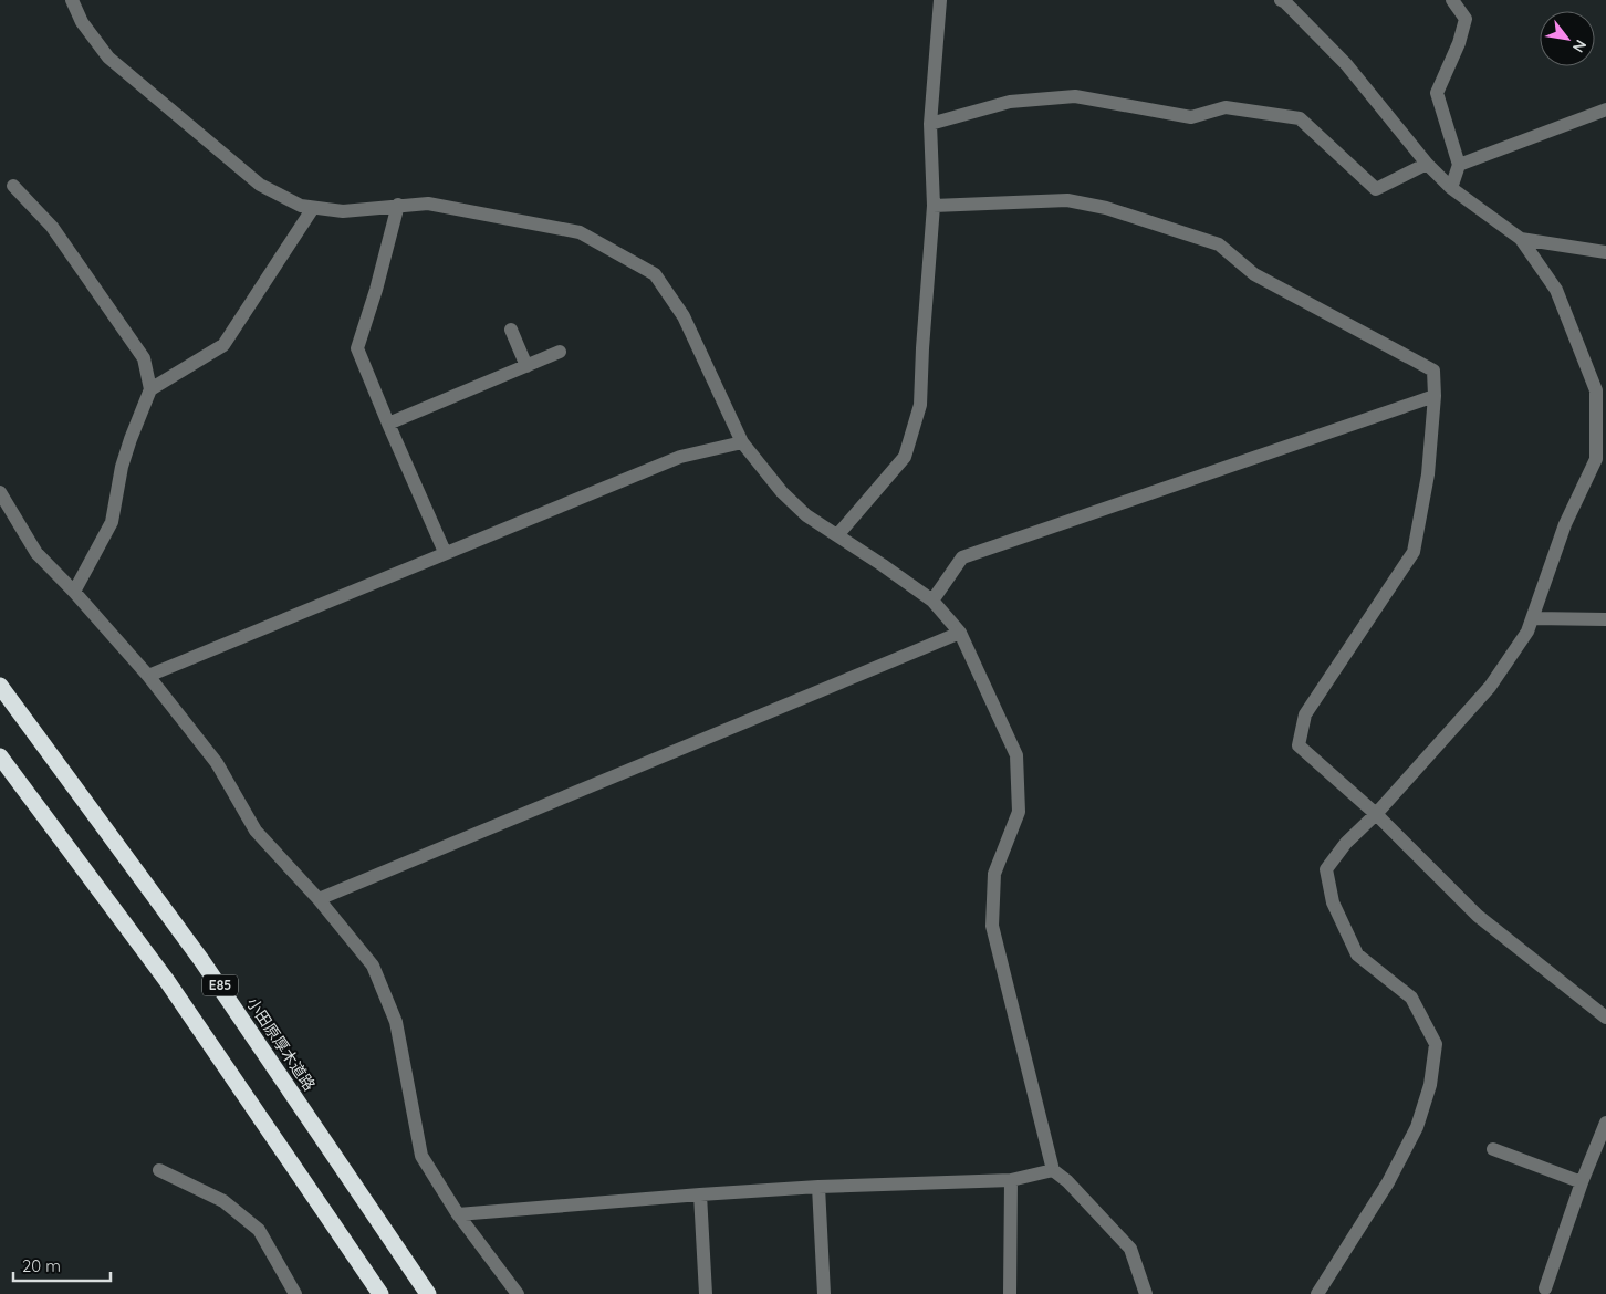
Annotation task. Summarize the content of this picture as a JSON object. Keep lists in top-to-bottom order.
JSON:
{
  "streets": {
    "highway": ["E85", "小田原厚木道路"]
  },
  "scale_bar": "20 m",
  "north": "bottom right"
}
